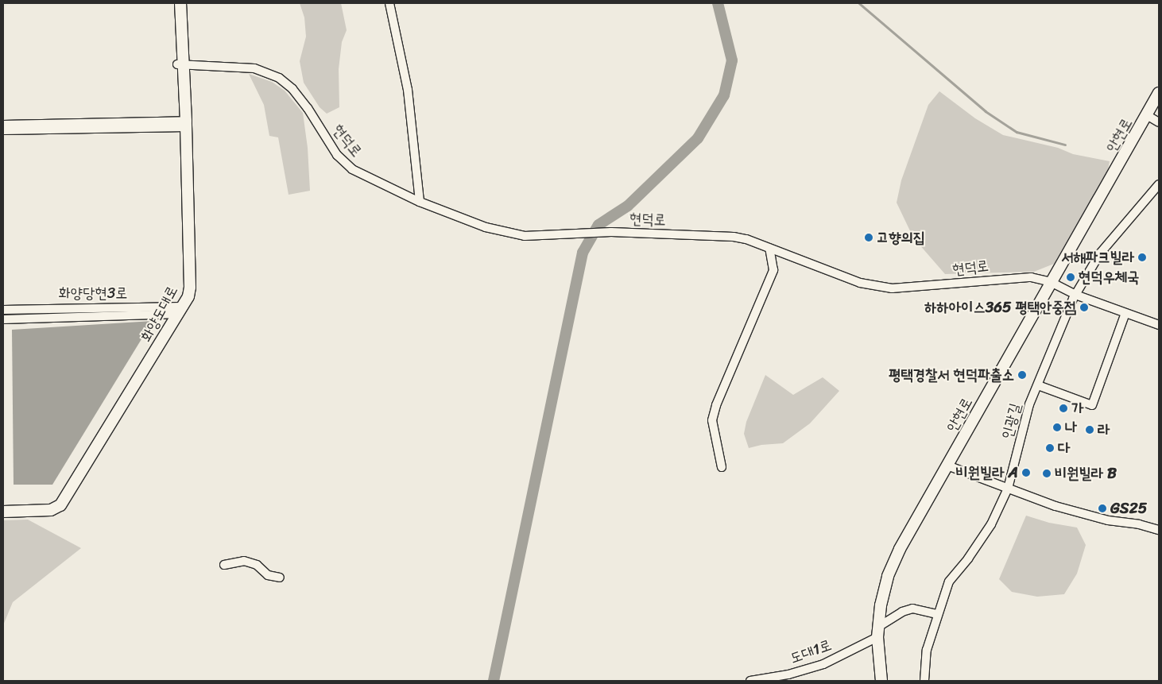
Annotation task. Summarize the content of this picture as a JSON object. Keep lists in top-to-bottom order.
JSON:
{
  "streets": {
    "main road": ["안현로", "화양도대로"],
    "street": [
      "현덕로",
      "화양당현3로",
      "인광길",
      "도대1로"
    ]
  },
  "crossings": [
    ["안현로", "현덕로"],
    ["안현로", "도대1로"],
    ["현덕로", "화양도대로"],
    ["현덕로", "인광길"],
    ["화양당현3로", "화양도대로"],
    ["인광길", "도대1로"]
  ],
  "places": [
    "고향의집",
    "서해파크빌라",
    "현덕우체국",
    "하하아이스365 평택안중점",
    "평택경찰서 현덕파출소",
    "가",
    "나",
    "라",
    "다",
    "비원빌라 A",
    "비원빌라 B",
    "GS25"
  ]
}
